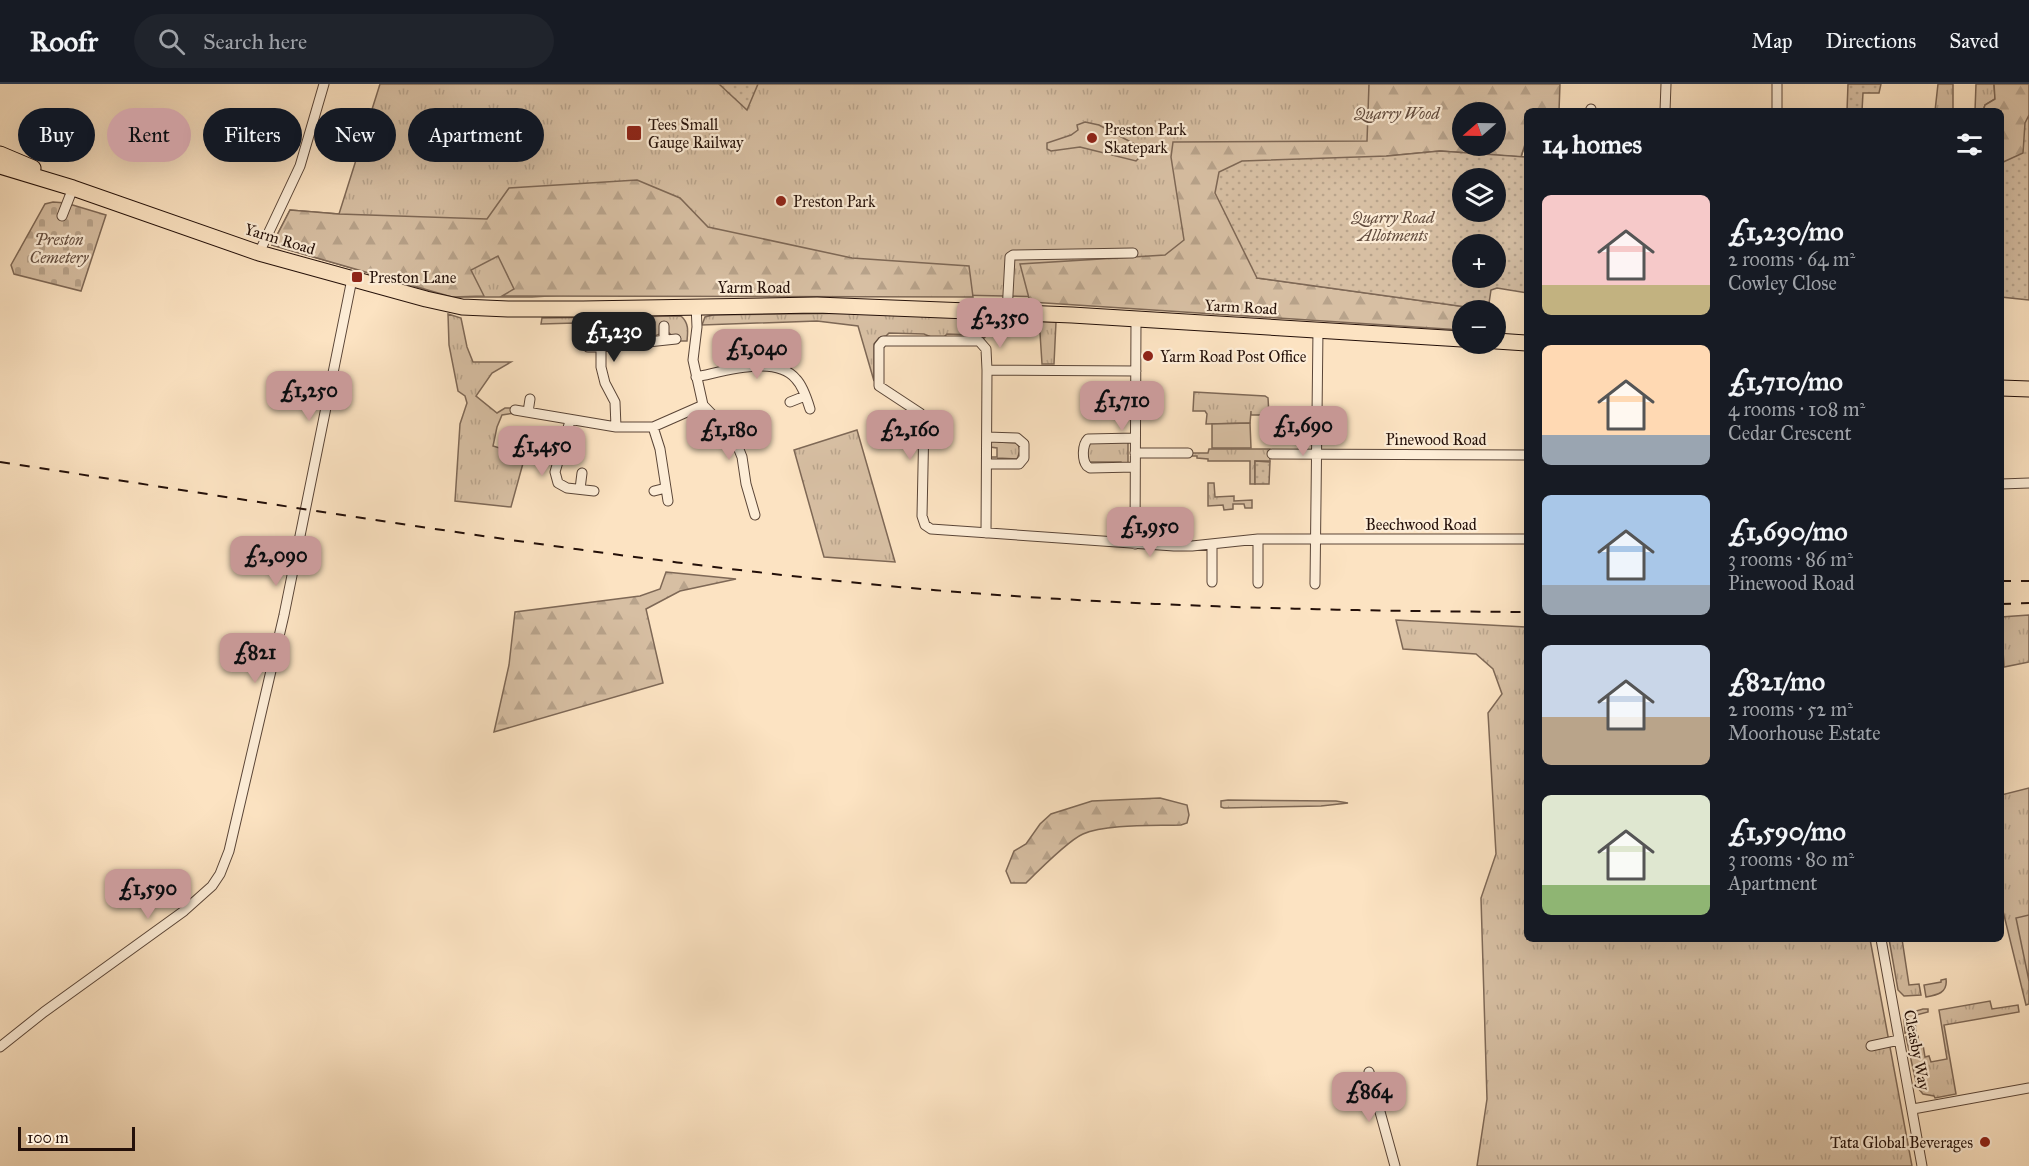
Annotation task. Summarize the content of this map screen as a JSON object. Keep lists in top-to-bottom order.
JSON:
{
  "streets": {
    "main road": ["Yarm Road"],
    "street": ["Pinewood Road", "Beechwood Road", "Cleasby Way"]
  },
  "parks": ["Quarry Wood", "Quarry Road Allotments", "Preston Cemetery"],
  "places": {
    "transit": ["Tees Small Gauge Railway", "Preston Lane"],
    "other": [
      "Preston Park Skatepark",
      "Preston Park",
      "Yarm Road Post Office",
      "Tata Global Beverages"
    ]
  },
  "scale_bar": "100 m",
  "north": "left",
  "page": {
    "header": "Roofr",
    "search": "Search here",
    "nav": ["Map", "Directions", "Saved"],
    "map_buttons": ["+", "−"],
    "chip": [
      "Buy",
      "Rent",
      "Filters",
      "New",
      "Apartment"
    ],
    "heading": "14 homes",
    "list": [
      {
        "name": "£1,230/mo",
        "note": "2 rooms · 64 m² · Cowley Close"
      },
      {
        "name": "£1,710/mo",
        "note": "4 rooms · 108 m² · Cedar Crescent"
      },
      {
        "name": "£1,690/mo",
        "note": "3 rooms · 86 m² · Pinewood Road"
      },
      {
        "name": "£821/mo",
        "note": "2 rooms · 52 m² · Moorhouse Estate"
      },
      {
        "name": "£1,590/mo",
        "note": "3 rooms · 80 m² · Apartment"
      }
    ],
    "price": [
      "£2,350",
      "£1,230",
      "£1,040",
      "£1,250",
      "£1,710",
      "£1,690",
      "£1,180",
      "£2,160",
      "£1,450",
      "£1,950",
      "£2,090",
      "£821",
      "£1,590",
      "£864"
    ],
    "scale": "100 m"
  }
}
